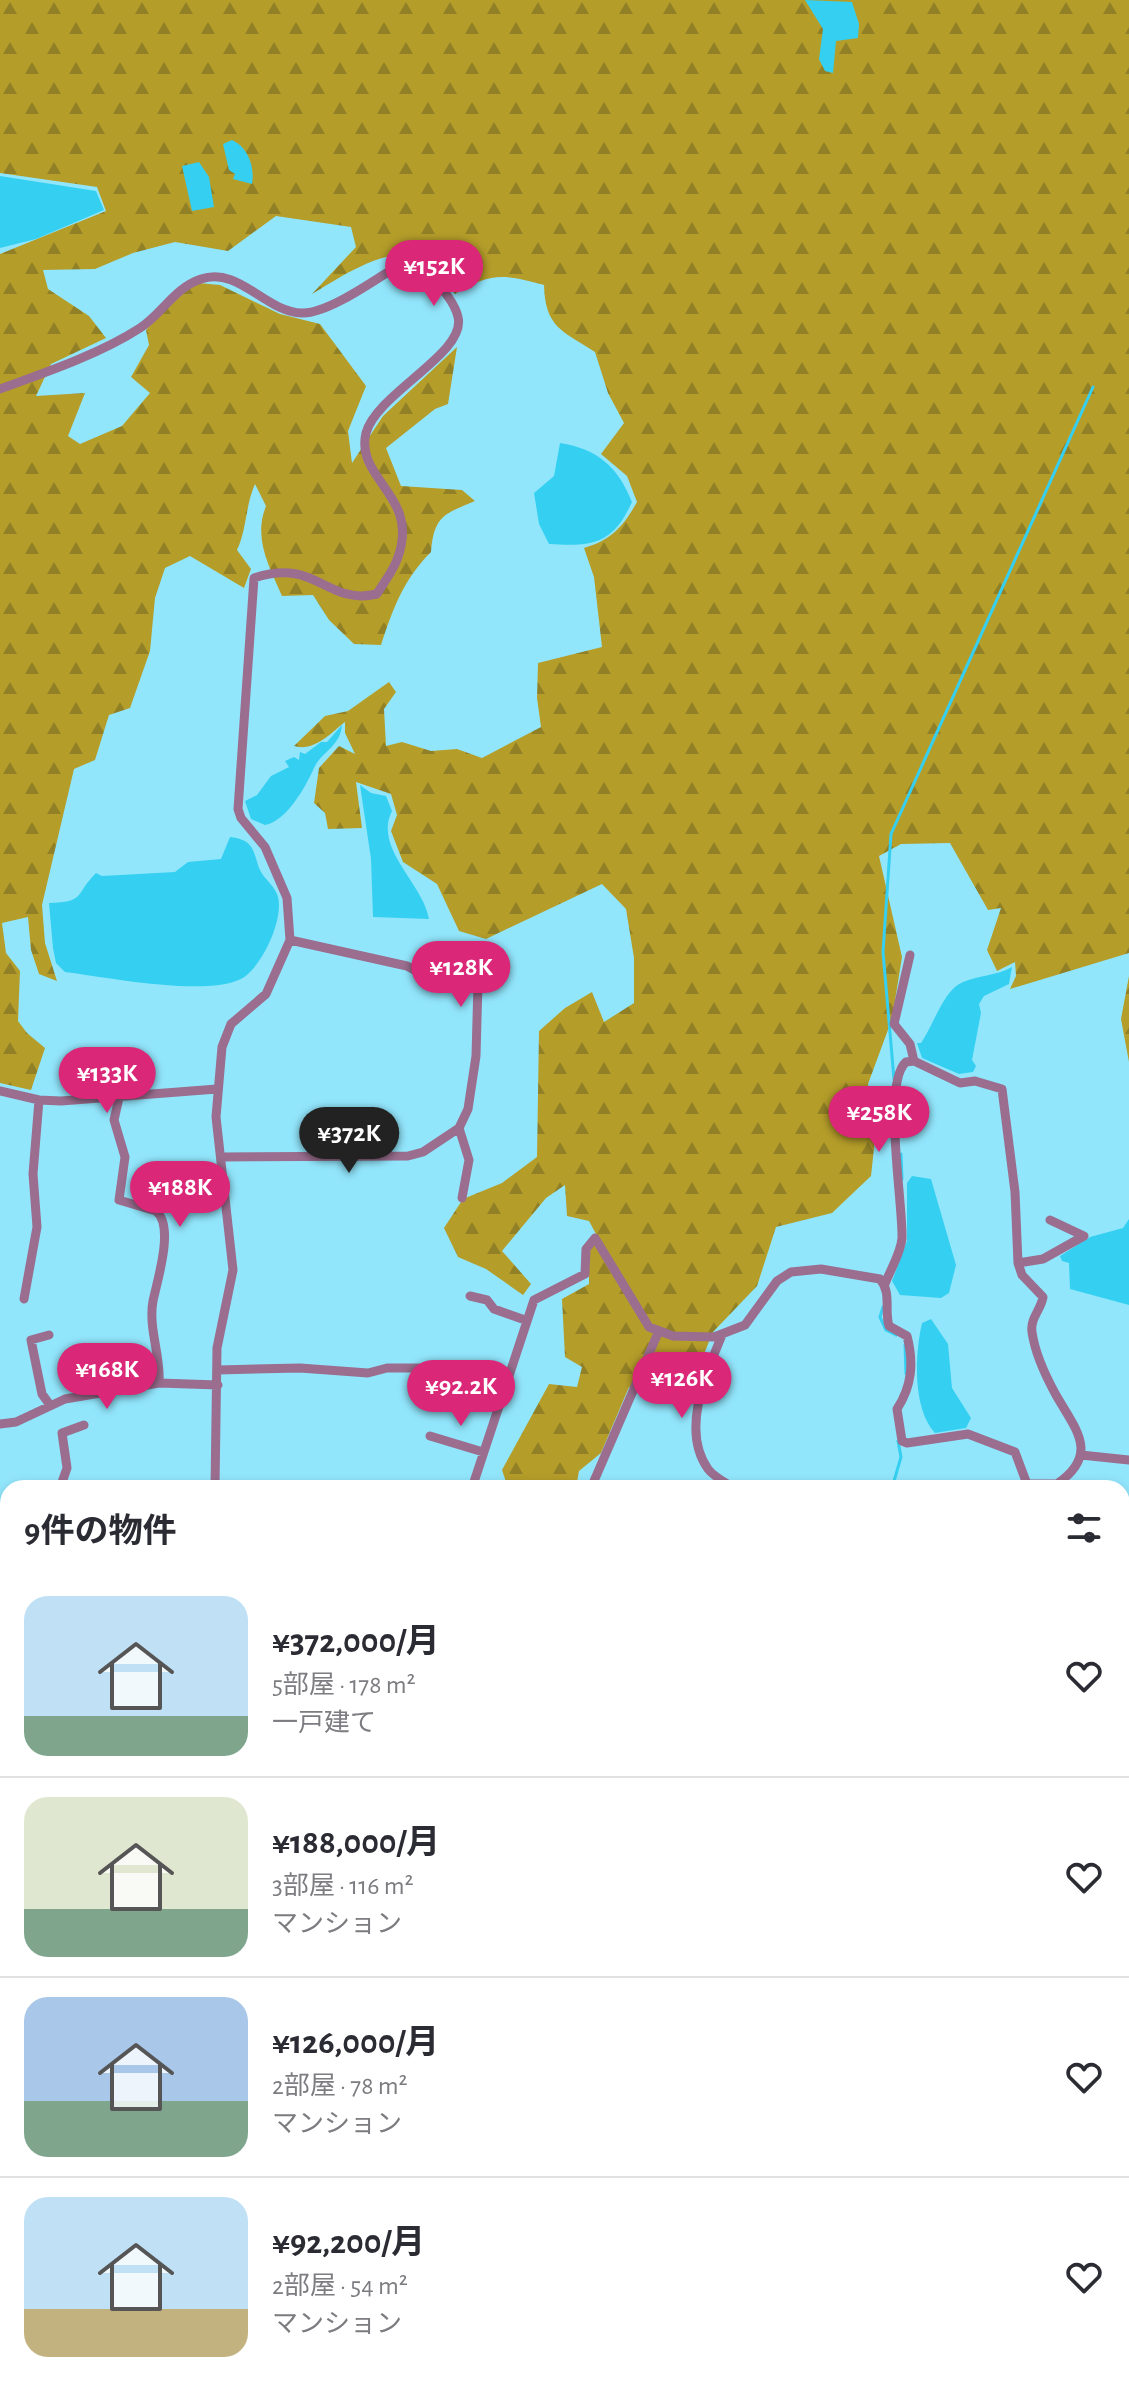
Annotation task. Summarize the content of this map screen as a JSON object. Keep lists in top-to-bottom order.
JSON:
{
  "page": {
    "price": [
      "¥152K",
      "¥128K",
      "¥133K",
      "¥258K",
      "¥372K",
      "¥188K",
      "¥168K",
      "¥126K",
      "¥92.2K"
    ],
    "heading": "9件の物件",
    "list": [
      {
        "name": "¥372,000/月",
        "note": "5部屋 · 178 m² · 一戸建て"
      },
      {
        "name": "¥188,000/月",
        "note": "3部屋 · 116 m² · マンション"
      },
      {
        "name": "¥126,000/月",
        "note": "2部屋 · 78 m² · マンション"
      },
      {
        "name": "¥92,200/月",
        "note": "2部屋 · 54 m² · マンション"
      }
    ]
  }
}
